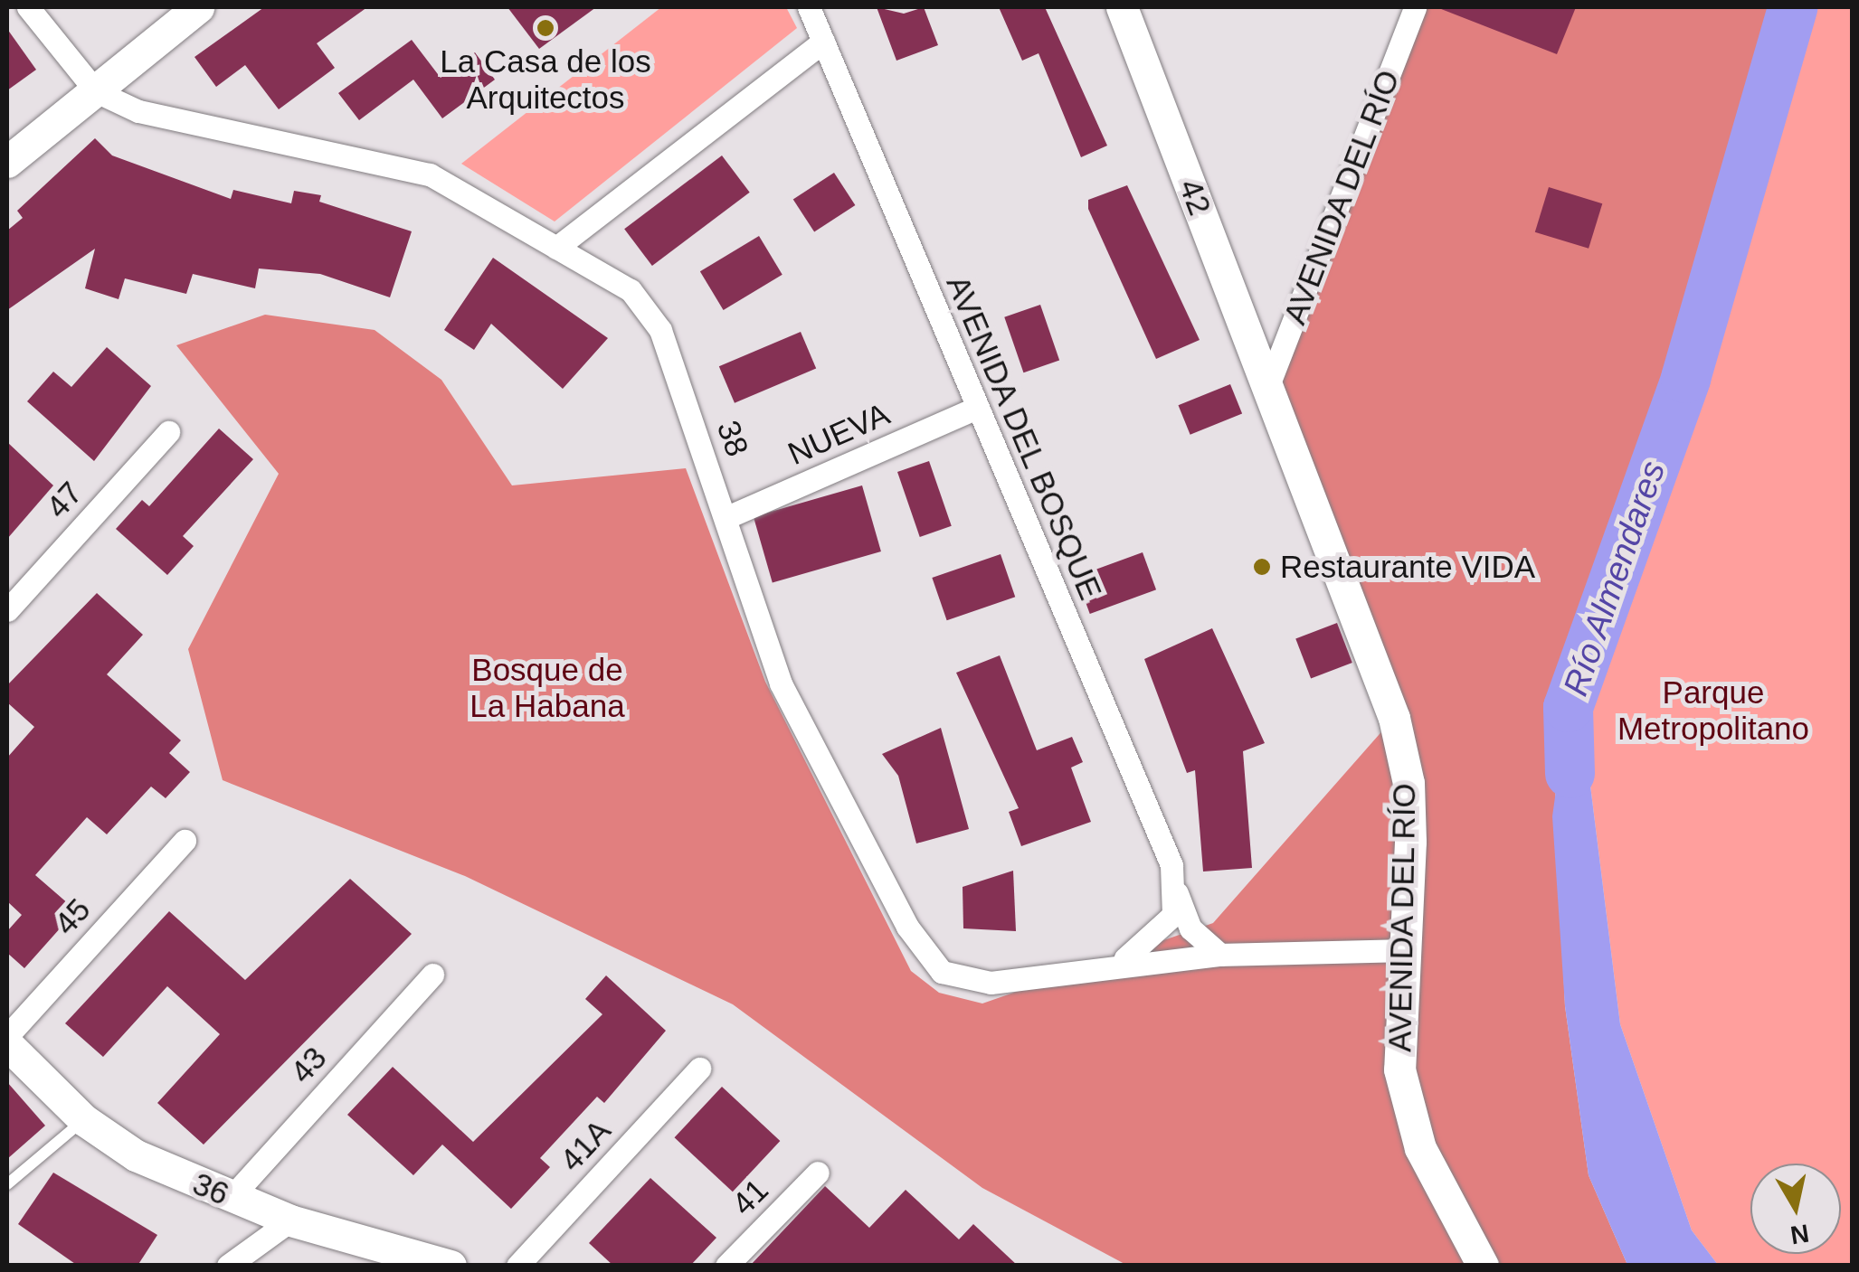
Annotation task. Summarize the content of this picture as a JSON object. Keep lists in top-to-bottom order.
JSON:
{
  "streets": {
    "street": [
      "42",
      "AVENIDA DEL RÍO",
      "NUEVA",
      "AVENIDA DEL BOSQUE",
      "38",
      "47",
      "45",
      "43",
      "41A",
      "36",
      "41"
    ]
  },
  "crossings": [
    ["42", "AVENIDA DEL RÍO"],
    ["NUEVA", "AVENIDA DEL BOSQUE"],
    ["NUEVA", "38"],
    ["AVENIDA DEL BOSQUE", "38"],
    ["43", "36"]
  ],
  "water": ["Río Almendares"],
  "parks": ["Bosque de La Habana", "Parque Metropolitano"],
  "places": ["La Casa de los Arquitectos", "Restaurante VIDA"],
  "north": "bottom"
}
